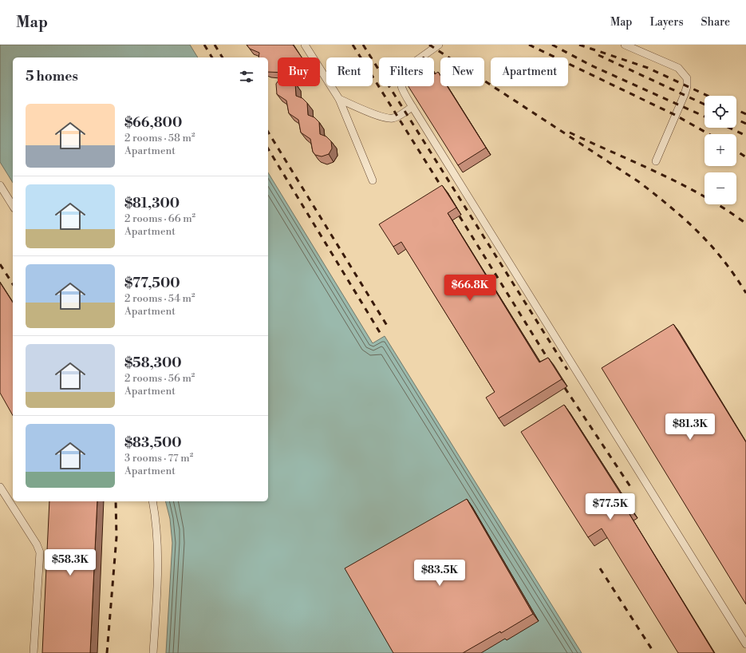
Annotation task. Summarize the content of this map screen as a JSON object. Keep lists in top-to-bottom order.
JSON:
{
  "page": {
    "header": "Map",
    "nav": ["Map", "Layers", "Share"],
    "chip": [
      "Buy",
      "Rent",
      "Filters",
      "New",
      "Apartment"
    ],
    "heading": "5 homes",
    "map_buttons": ["+", "−"],
    "list": [
      {
        "name": "$66,800",
        "note": "2 rooms · 58 m² · Apartment"
      },
      {
        "name": "$81,300",
        "note": "2 rooms · 66 m² · Apartment"
      },
      {
        "name": "$77,500",
        "note": "2 rooms · 54 m² · Apartment"
      },
      {
        "name": "$58,300",
        "note": "2 rooms · 56 m² · Apartment"
      },
      {
        "name": "$83,500",
        "note": "3 rooms · 77 m² · Apartment"
      }
    ],
    "price": [
      "$66.8K",
      "$81.3K",
      "$77.5K",
      "$58.3K",
      "$83.5K"
    ]
  }
}
